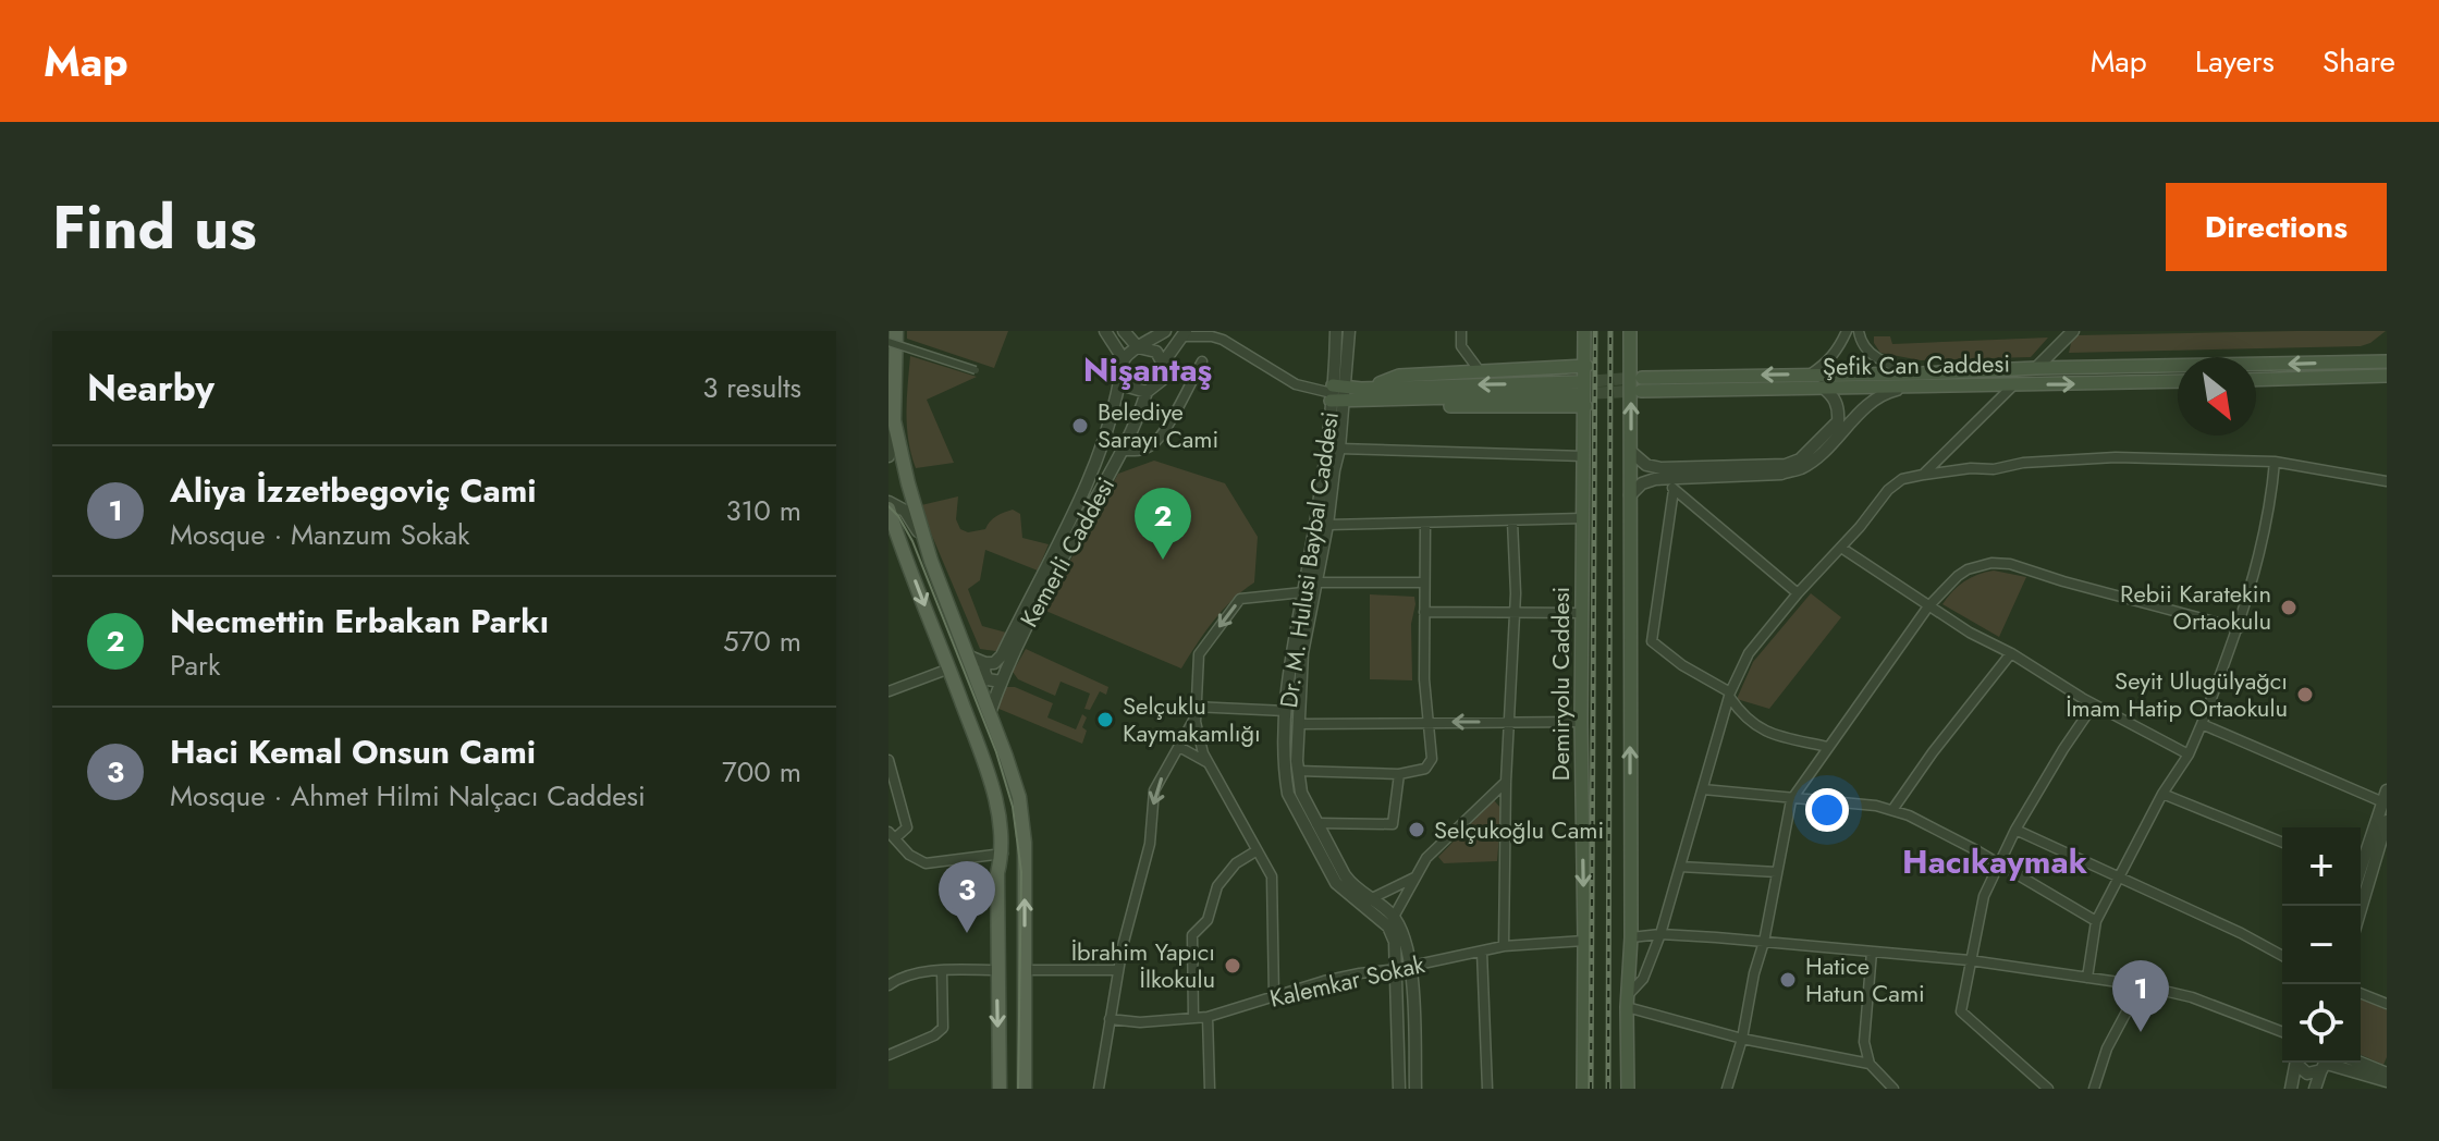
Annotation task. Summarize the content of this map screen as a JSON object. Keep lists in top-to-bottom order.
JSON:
{
  "streets": {
    "main road": ["Şefik Can Caddesi", "Demiryolu Caddesi"],
    "street": ["Kemerli Caddesi", "Dr. M. Hulusi Baybal Caddesi", "Kalemkar Sokak"]
  },
  "crossings": [
    ["Dr. M. Hulusi Baybal Caddesi", "Kalemkar Sokak"],
    ["Demiryolu Caddesi", "Kalemkar Sokak"]
  ],
  "districts": ["Nişantaş", "Hacıkaymak"],
  "places": [
    "Belediye Sarayı Cami",
    "Rebii Karatekin Ortaokulu",
    "Seyit Ulugülyağcı İmam Hatip Ortaokulu",
    "Selçuklu Kaymakamlığı",
    "Selçukoğlu Cami",
    "İbrahim Yapıcı İlkokulu",
    "Hatice Hatun Cami"
  ],
  "north": "bottom right",
  "page": {
    "header": "Map",
    "nav": ["Map", "Layers", "Share"],
    "title": "Find us",
    "buttons": "Directions",
    "heading": ["Nearby", "3 results"],
    "list": [
      {
        "mark": "1",
        "name": "Aliya İzzetbegoviç Cami",
        "note": "Mosque · Manzum Sokak",
        "value": "310 m"
      },
      {
        "mark": "2",
        "name": "Necmettin Erbakan Parkı",
        "note": "Park",
        "value": "570 m"
      },
      {
        "mark": "3",
        "name": "Haci Kemal Onsun Cami",
        "note": "Mosque · Ahmet Hilmi Nalçacı Caddesi",
        "value": "700 m"
      }
    ],
    "pins": ["2", "3", "1"],
    "map_buttons": ["+", "−"]
  }
}
